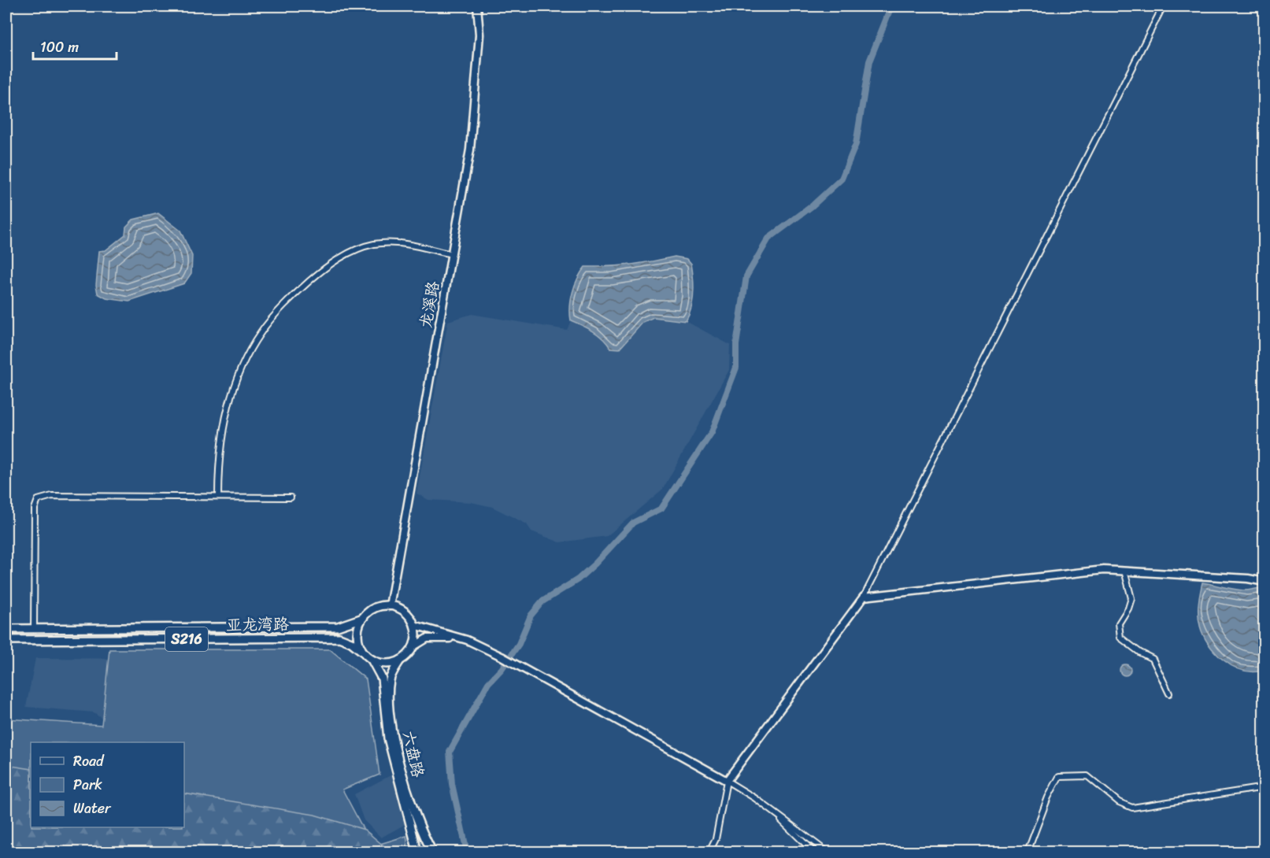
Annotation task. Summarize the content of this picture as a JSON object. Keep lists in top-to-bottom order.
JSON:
{
  "streets": {
    "main road": ["亚龙湾路", "S216", "六盘路"],
    "street": ["龙溪路"]
  },
  "crossings": [
    ["龙溪路", "亚龙湾路"],
    ["龙溪路", "S216"],
    ["龙溪路", "六盘路"],
    ["亚龙湾路", "S216"],
    ["亚龙湾路", "六盘路"],
    ["S216", "六盘路"]
  ],
  "legend": ["Road", "Park", "Water"],
  "scale_bar": "100 m"
}
